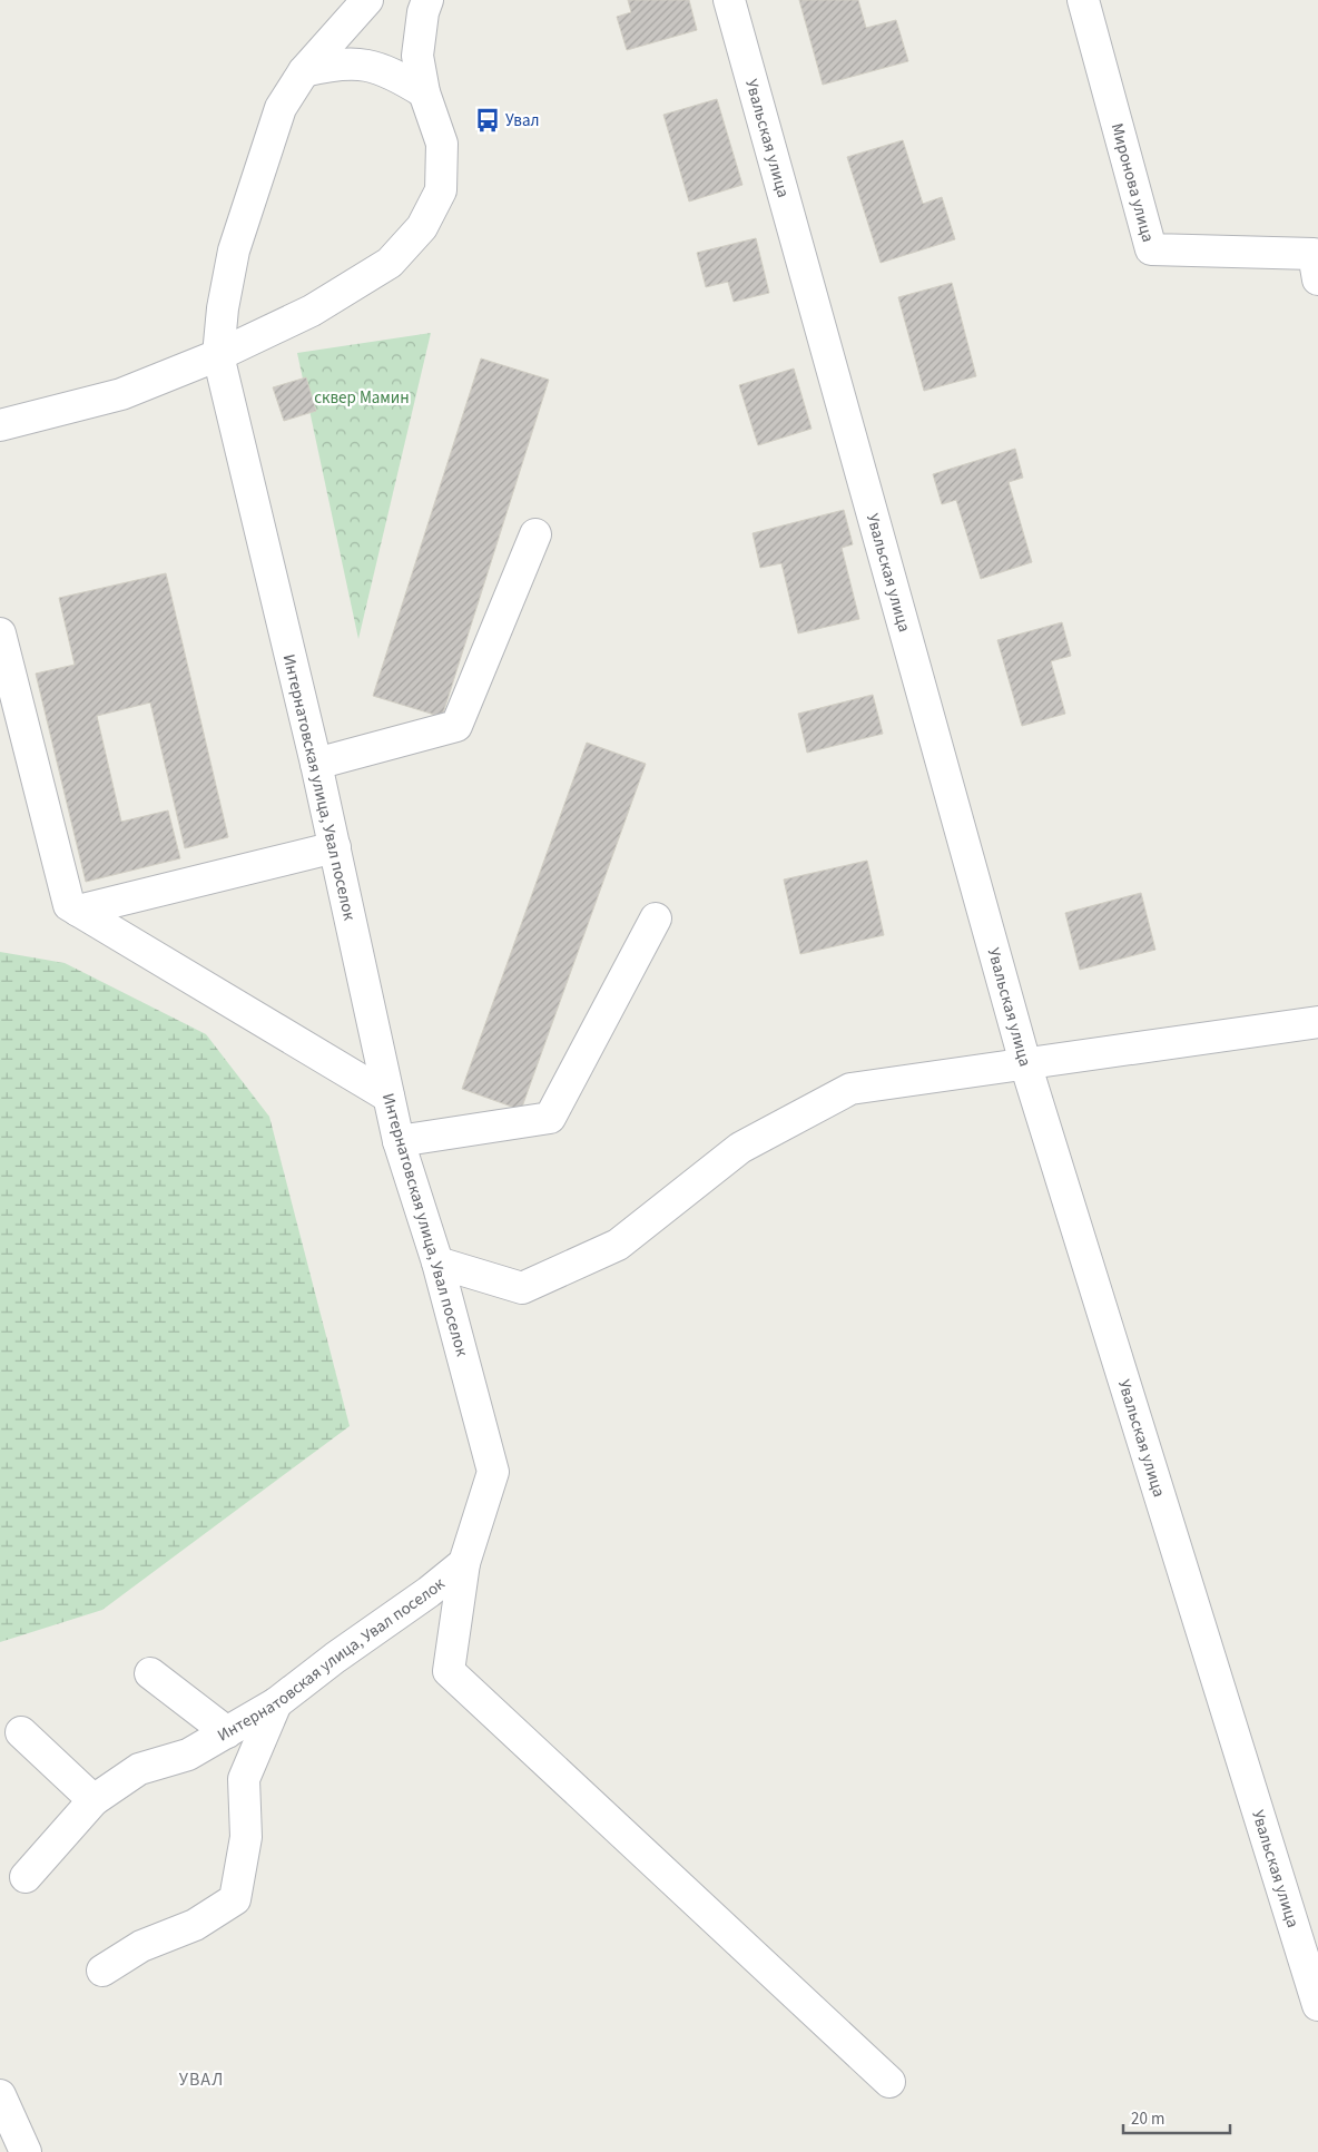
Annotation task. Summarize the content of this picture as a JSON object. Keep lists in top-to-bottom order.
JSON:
{
  "streets": {
    "street": ["Увальская улица", "Миронова улица", "Интернатовская улица, Увал поселок"]
  },
  "districts": ["УВАЛ"],
  "parks": ["сквер Мамин"],
  "places": {
    "bus stop": ["Увал"]
  },
  "scale_bar": "20 m"
}
